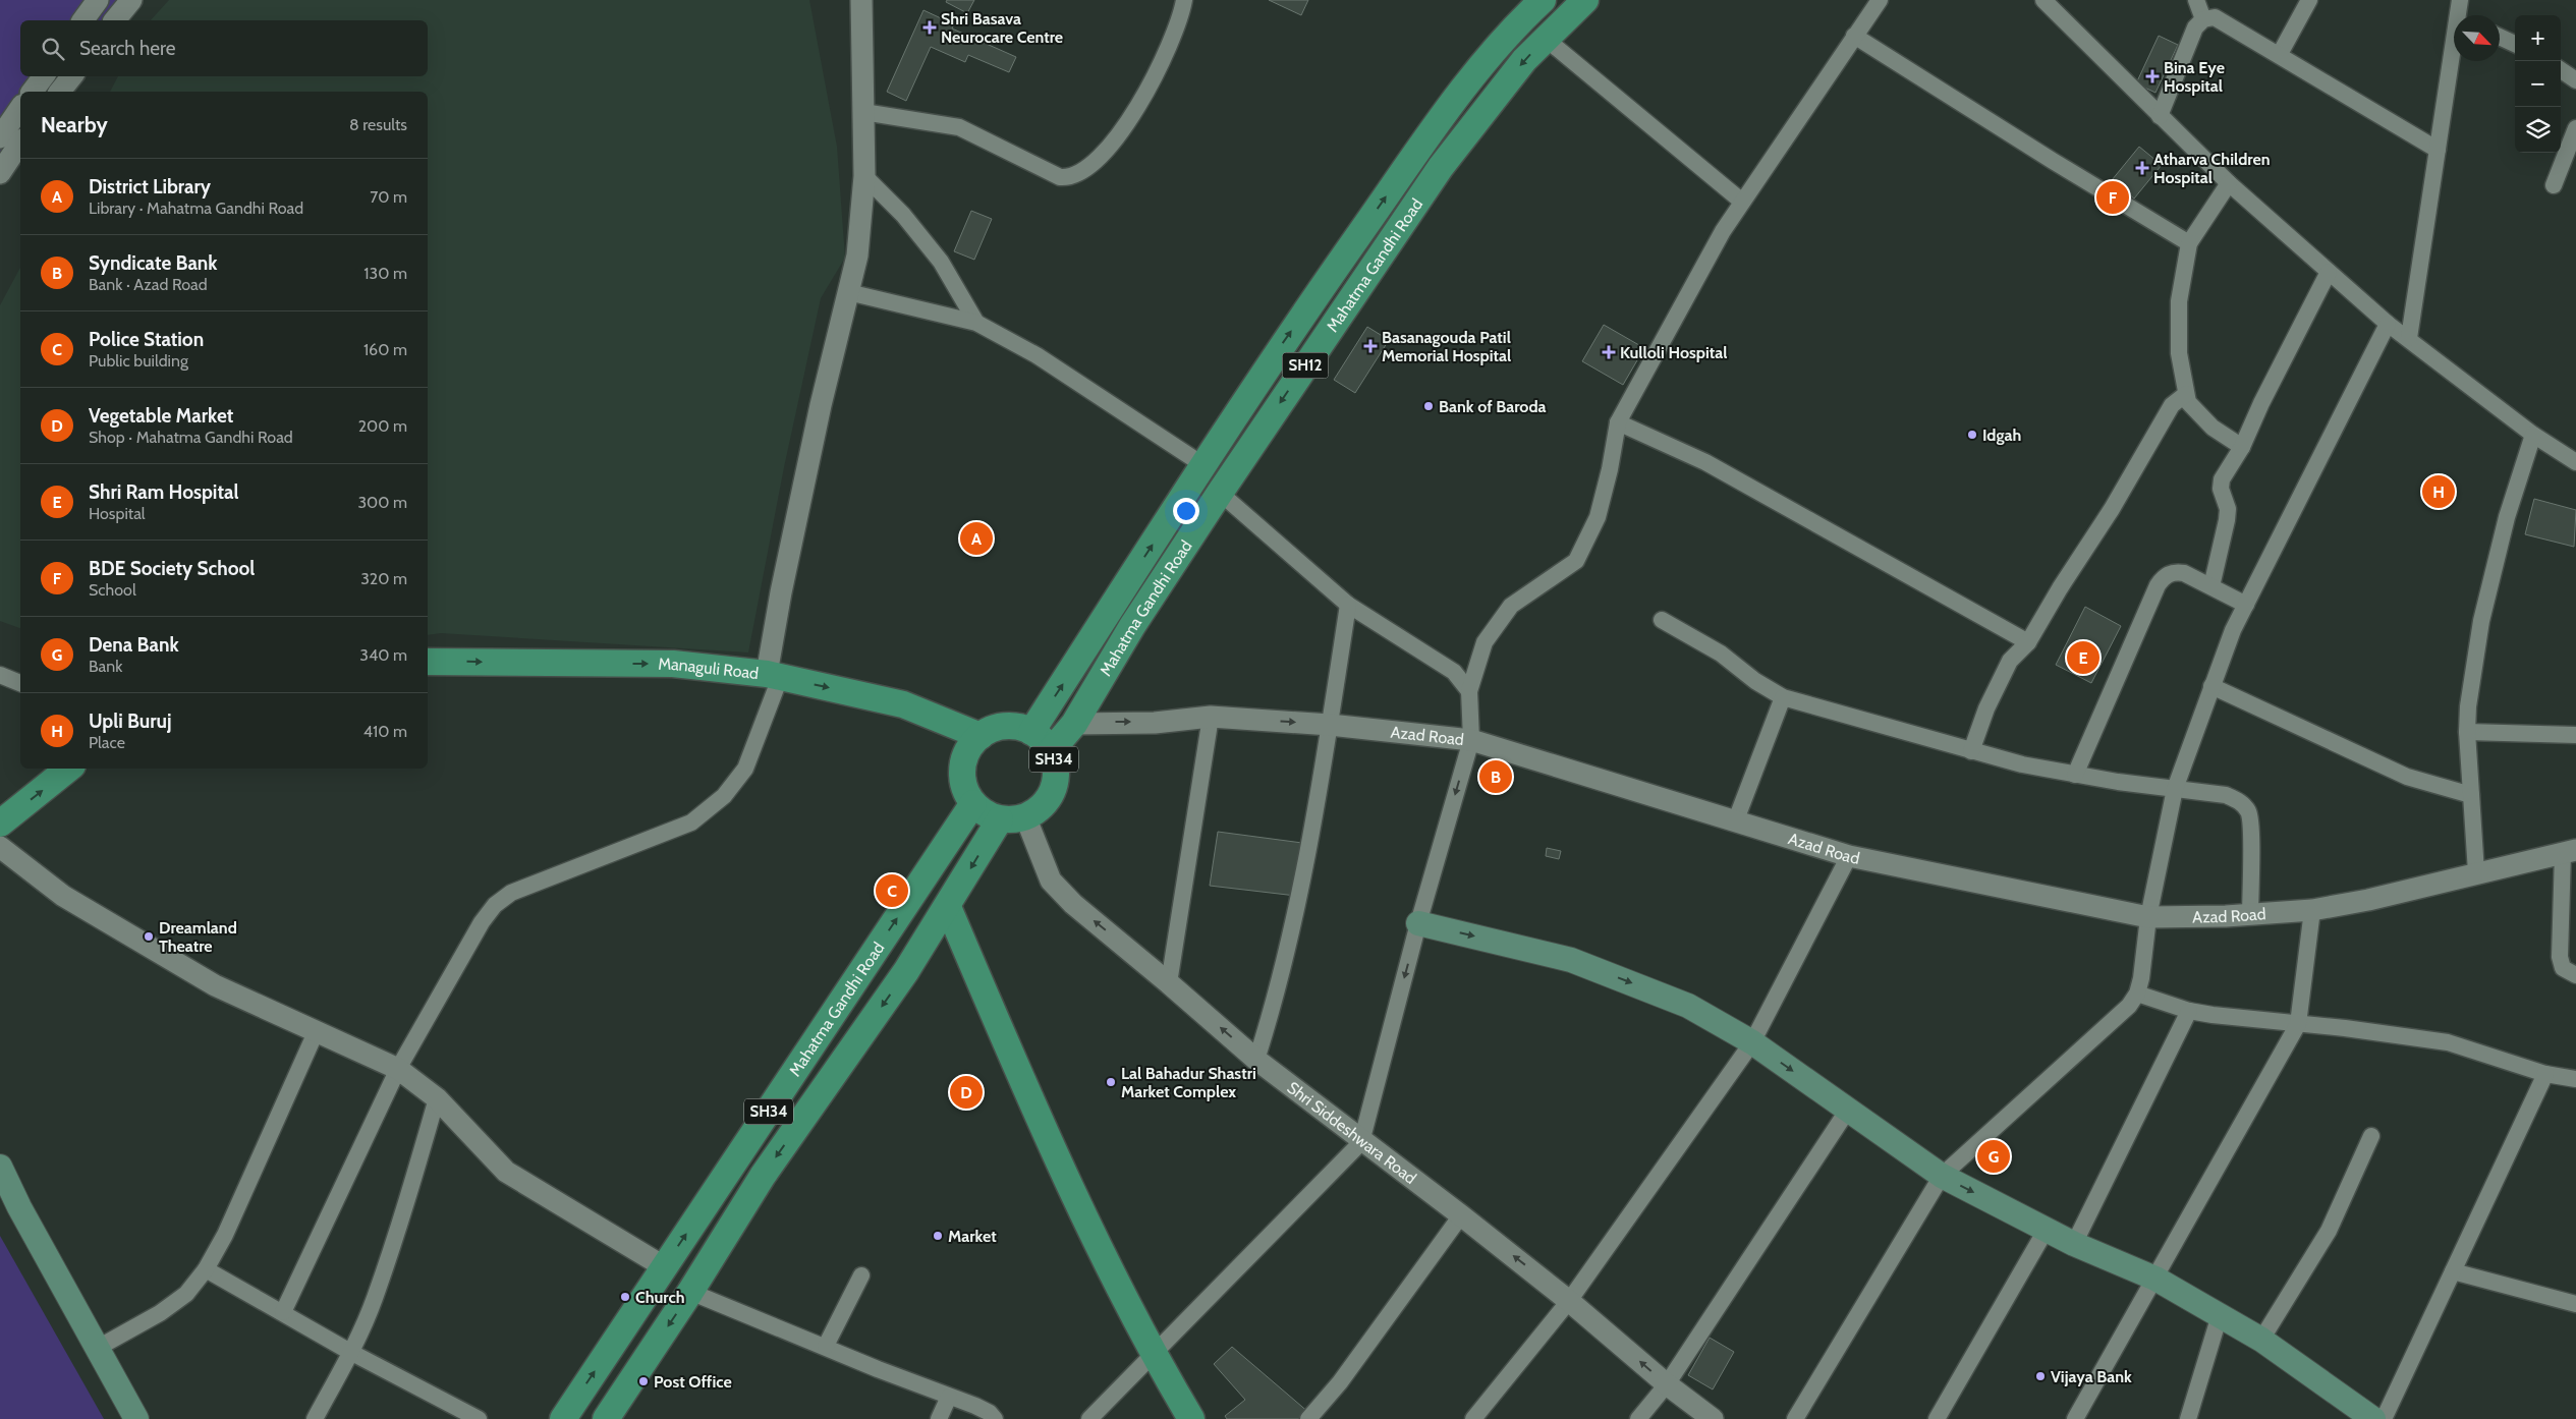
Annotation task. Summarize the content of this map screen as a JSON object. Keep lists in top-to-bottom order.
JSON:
{
  "streets": {
    "main road": [
      "Mahatma Gandhi Road",
      "SH12",
      "Managuli Road",
      "SH34"
    ],
    "street": ["Azad Road", "Shri Siddeshwara Road"]
  },
  "crossings": [
    ["Mahatma Gandhi Road", "Managuli Road"],
    ["Mahatma Gandhi Road", "Azad Road"],
    ["Mahatma Gandhi Road", "SH34"],
    ["Mahatma Gandhi Road", "Shri Siddeshwara Road"],
    ["Managuli Road", "SH34"],
    ["Managuli Road", "Shri Siddeshwara Road"],
    ["SH34", "Shri Siddeshwara Road"]
  ],
  "one_way": ["Managuli Road", "Shri Siddeshwara Road"],
  "places": {
    "health": [
      "Shri Basava Neurocare Centre",
      "Bina Eye Hospital",
      "Atharva Children Hospital",
      "Basanagouda Patil Memorial Hospital",
      "Kulloli Hospital"
    ],
    "other": [
      "Bank of Baroda",
      "Idgah",
      "Dreamland Theatre",
      "Lal Bahadur Shastri Market Complex",
      "Market",
      "Church",
      "Vijaya Bank",
      "Post Office"
    ]
  },
  "north": "bottom right",
  "page": {
    "map_buttons": ["+", "−"],
    "search": "Search here",
    "heading": ["Nearby", "8 results"],
    "list": [
      {
        "mark": "A",
        "name": "District Library",
        "note": "Library · Mahatma Gandhi Road",
        "value": "70 m"
      },
      {
        "mark": "B",
        "name": "Syndicate Bank",
        "note": "Bank · Azad Road",
        "value": "130 m"
      },
      {
        "mark": "C",
        "name": "Police Station",
        "note": "Public building",
        "value": "160 m"
      },
      {
        "mark": "D",
        "name": "Vegetable Market",
        "note": "Shop · Mahatma Gandhi Road",
        "value": "200 m"
      },
      {
        "mark": "E",
        "name": "Shri Ram Hospital",
        "note": "Hospital",
        "value": "300 m"
      },
      {
        "mark": "F",
        "name": "BDE Society School",
        "note": "School",
        "value": "320 m"
      },
      {
        "mark": "G",
        "name": "Dena Bank",
        "note": "Bank",
        "value": "340 m"
      },
      {
        "mark": "H",
        "name": "Upli Buruj",
        "note": "Place",
        "value": "410 m"
      }
    ],
    "pins": [
      "F",
      "H",
      "A",
      "E",
      "B",
      "C",
      "D",
      "G"
    ]
  }
}
